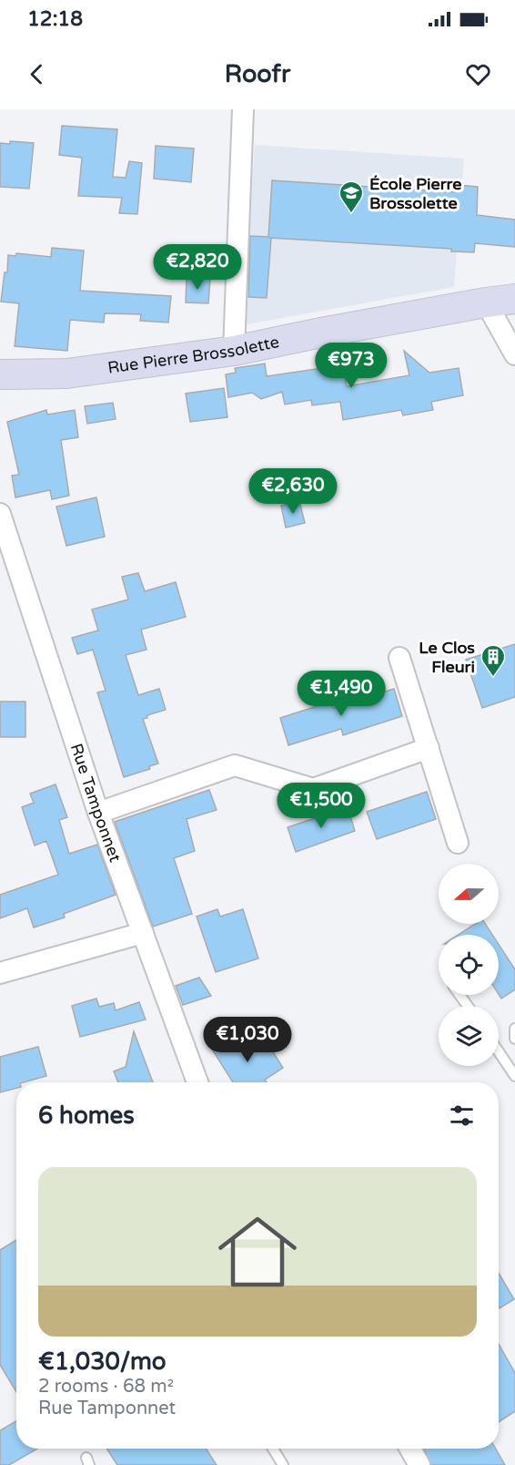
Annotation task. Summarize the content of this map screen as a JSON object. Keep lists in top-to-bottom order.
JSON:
{
  "streets": {
    "street": ["Rue Pierre Brossolette", "Rue Tamponnet"]
  },
  "places": {
    "school or university": ["École Pierre Brossolette"],
    "building": ["Le Clos Fleuri"]
  },
  "north": "left",
  "page": {
    "status": "12:18",
    "header": "Roofr",
    "price": [
      "€2,820",
      "€973",
      "€2,630",
      "€1,490",
      "€1,500",
      "€1,030"
    ],
    "heading": "6 homes",
    "list": [
      {
        "name": "€1,030/mo",
        "note": "2 rooms · 68 m² · Rue Tamponnet"
      }
    ]
  }
}
